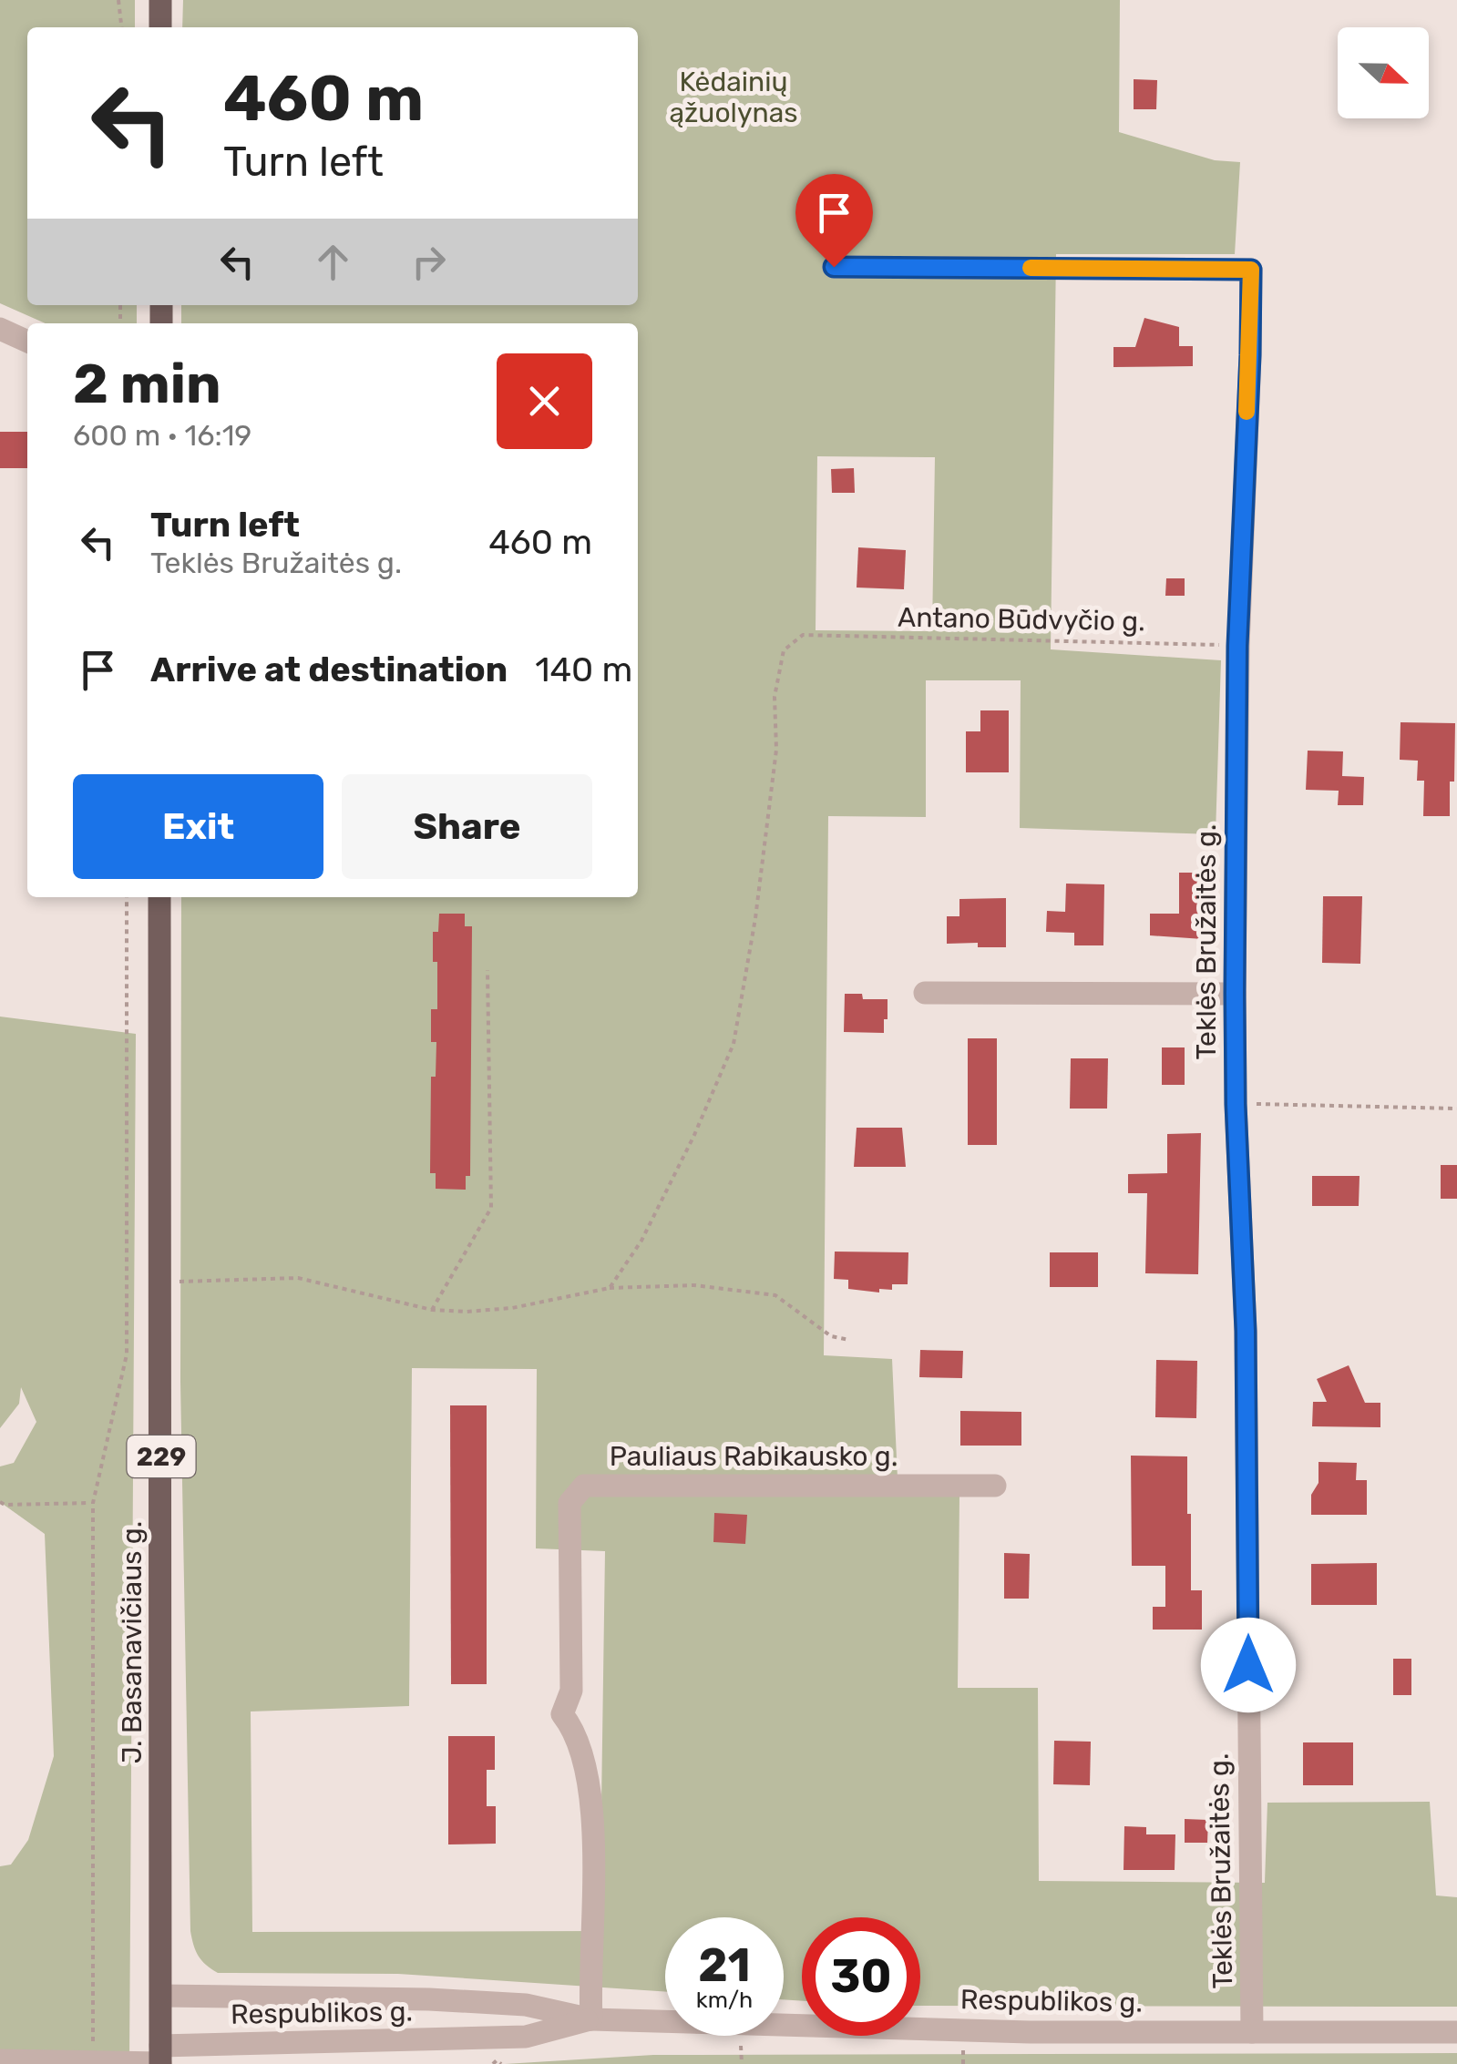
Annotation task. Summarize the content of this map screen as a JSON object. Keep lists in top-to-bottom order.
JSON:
{
  "streets": {
    "main road": ["229", "J. Basanavičiaus g."],
    "street": ["Teklės Bružaitės g.", "Pauliaus Rabikausko g.", "Respublikos g."],
    "path": ["Antano Būdvyčio g."]
  },
  "crossings": [
    ["Antano Būdvyčio g.", "Teklės Bružaitės g."],
    ["Teklės Bružaitės g.", "Respublikos g."],
    ["Pauliaus Rabikausko g.", "Respublikos g."],
    ["J. Basanavičiaus g.", "Respublikos g."]
  ],
  "parks": ["Kėdainių ąžuolynas"],
  "north": "right",
  "page": {
    "turn": ["460 m", "Turn left"],
    "heading": ["2 min", "600 m · 16:19"],
    "list": [
      {
        "name": "Turn left",
        "note": "Teklės Bružaitės g.",
        "value": "460 m"
      },
      {
        "name": "Arrive at destination",
        "value": "140 m"
      }
    ],
    "buttons": ["Exit", "Share"],
    "speed": "21 km/h",
    "limit": "30"
  }
}
